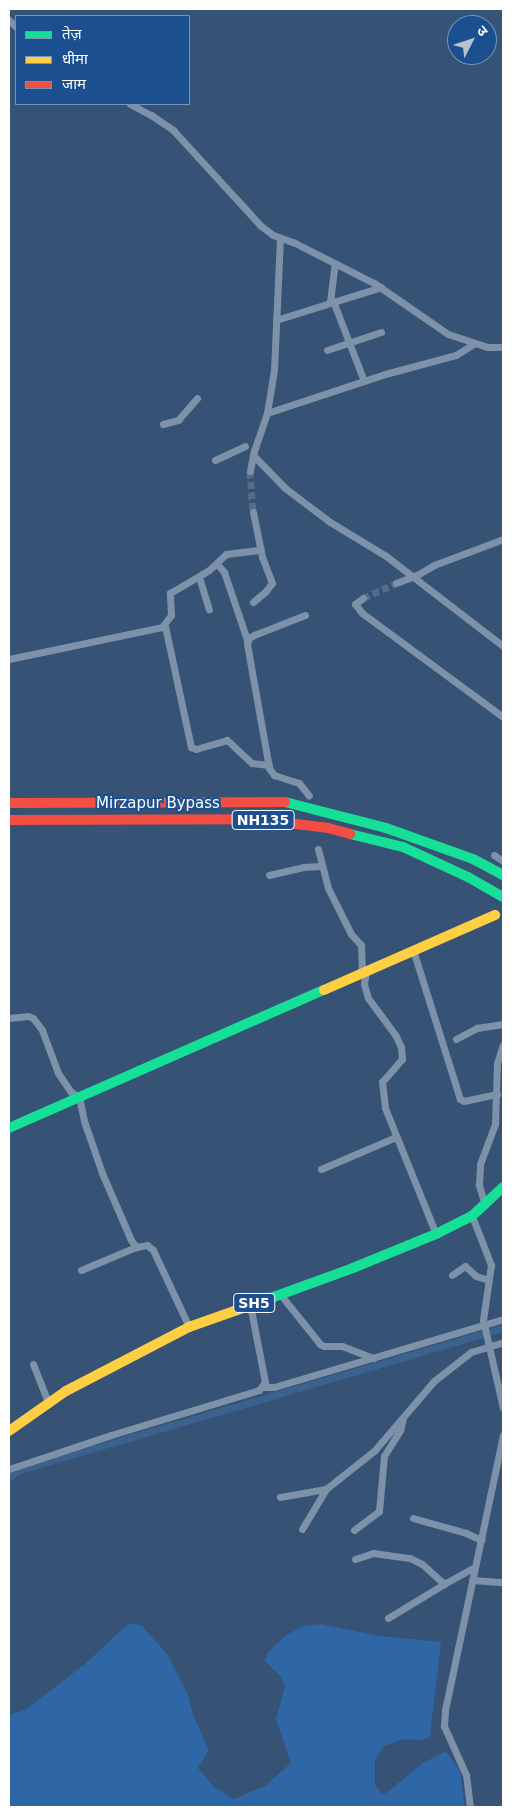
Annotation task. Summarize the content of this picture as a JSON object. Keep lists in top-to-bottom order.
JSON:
{
  "streets": {
    "main road": ["Mirzapur Bypass", "NH135", "SH5"]
  },
  "legend": ["तेज़", "धीमा", "जाम"],
  "north": "top right"
}
